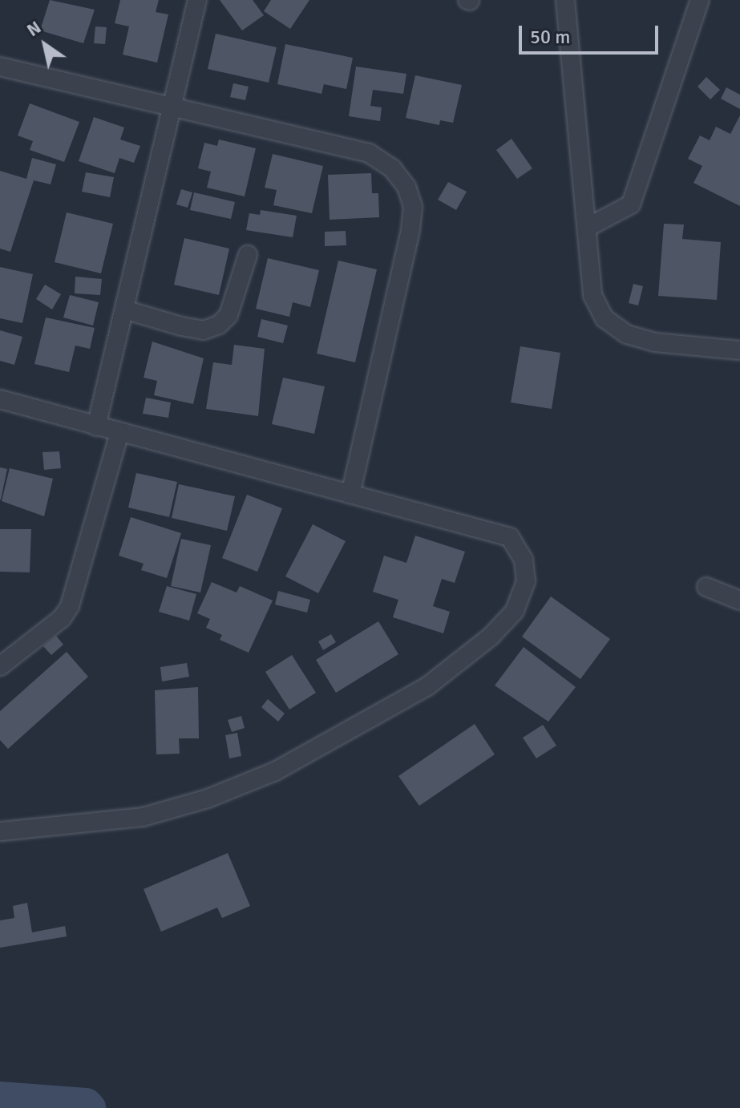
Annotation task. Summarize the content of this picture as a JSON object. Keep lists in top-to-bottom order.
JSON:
{
  "scale_bar": "50 m",
  "north": "top left"
}
